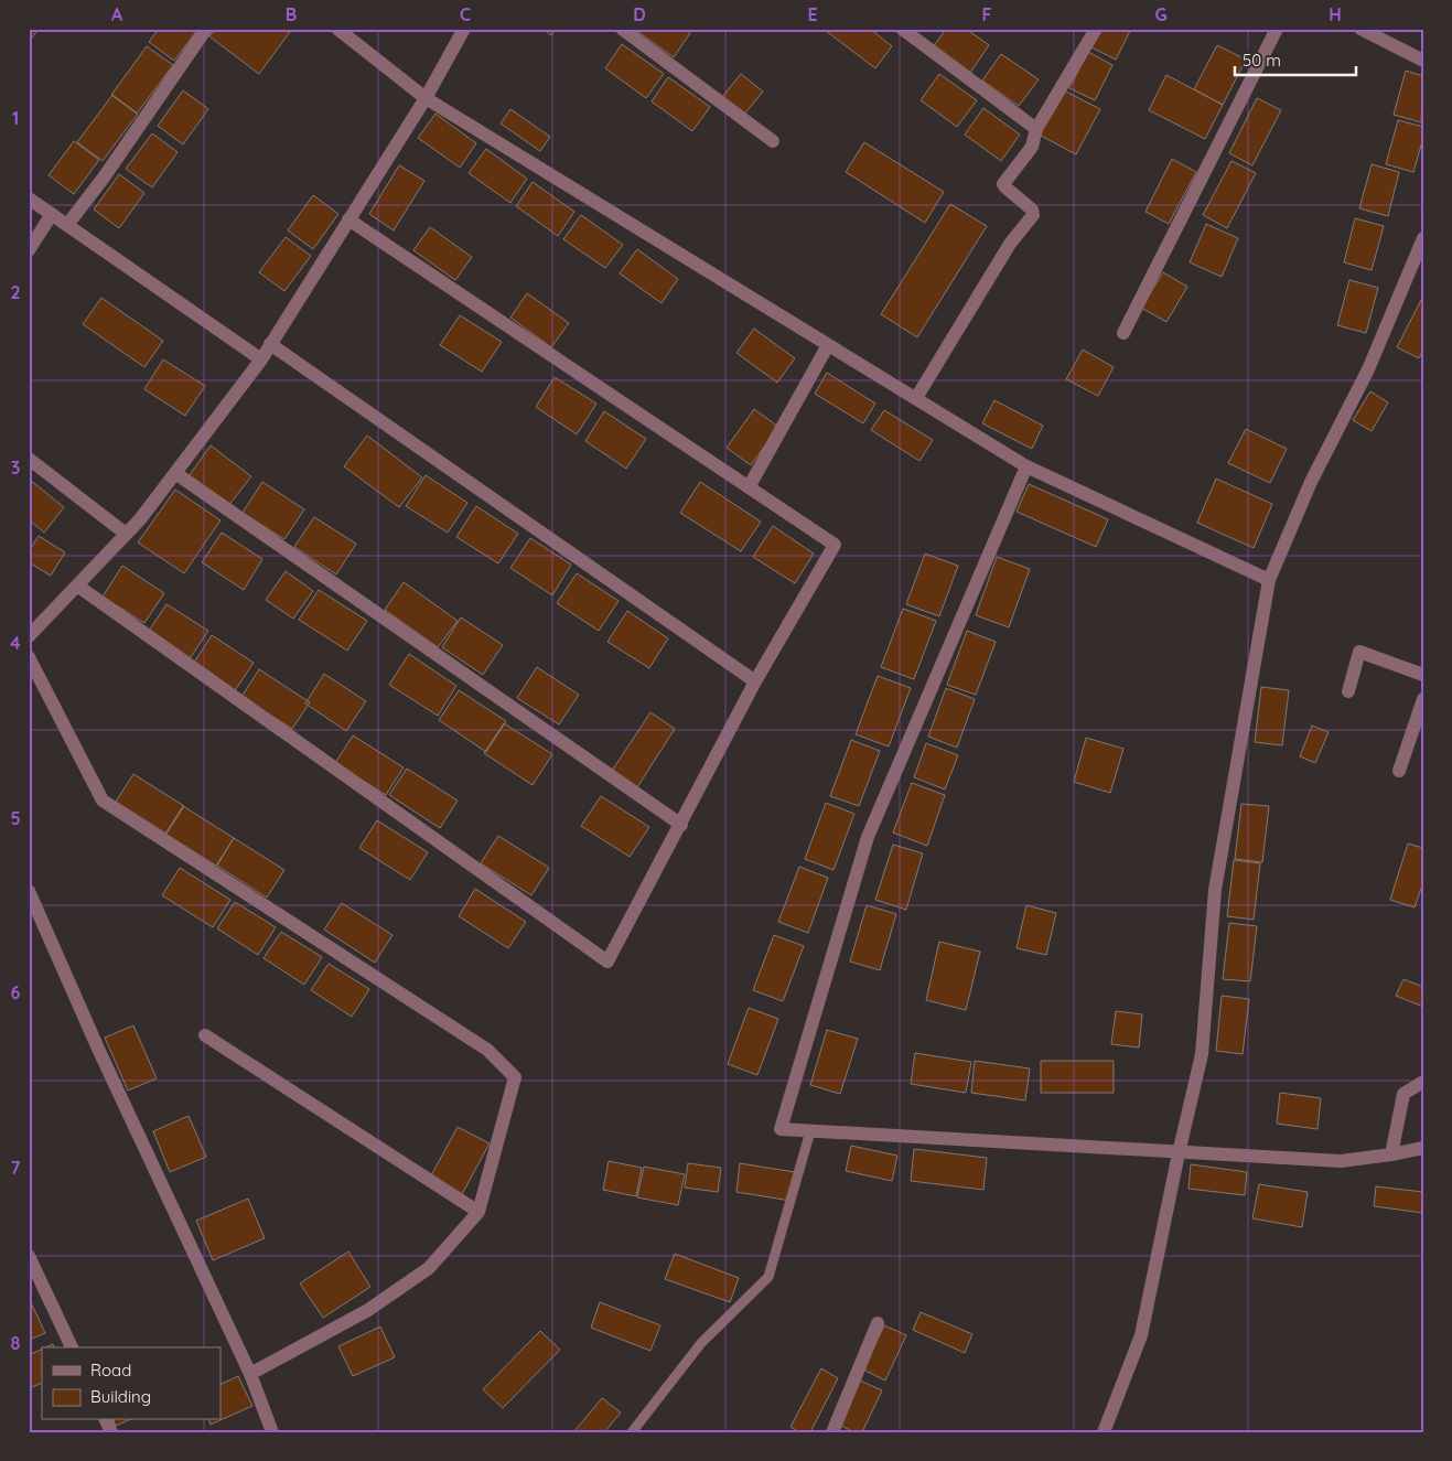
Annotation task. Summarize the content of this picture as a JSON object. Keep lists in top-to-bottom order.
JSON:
{
  "legend": ["Road", "Building"],
  "scale_bar": "50 m",
  "grid": {
    "columns": [
      "A",
      "B",
      "C",
      "D",
      "E",
      "F",
      "G",
      "H"
    ],
    "rows": [
      "1",
      "2",
      "3",
      "4",
      "5",
      "6",
      "7",
      "8"
    ]
  }
}
